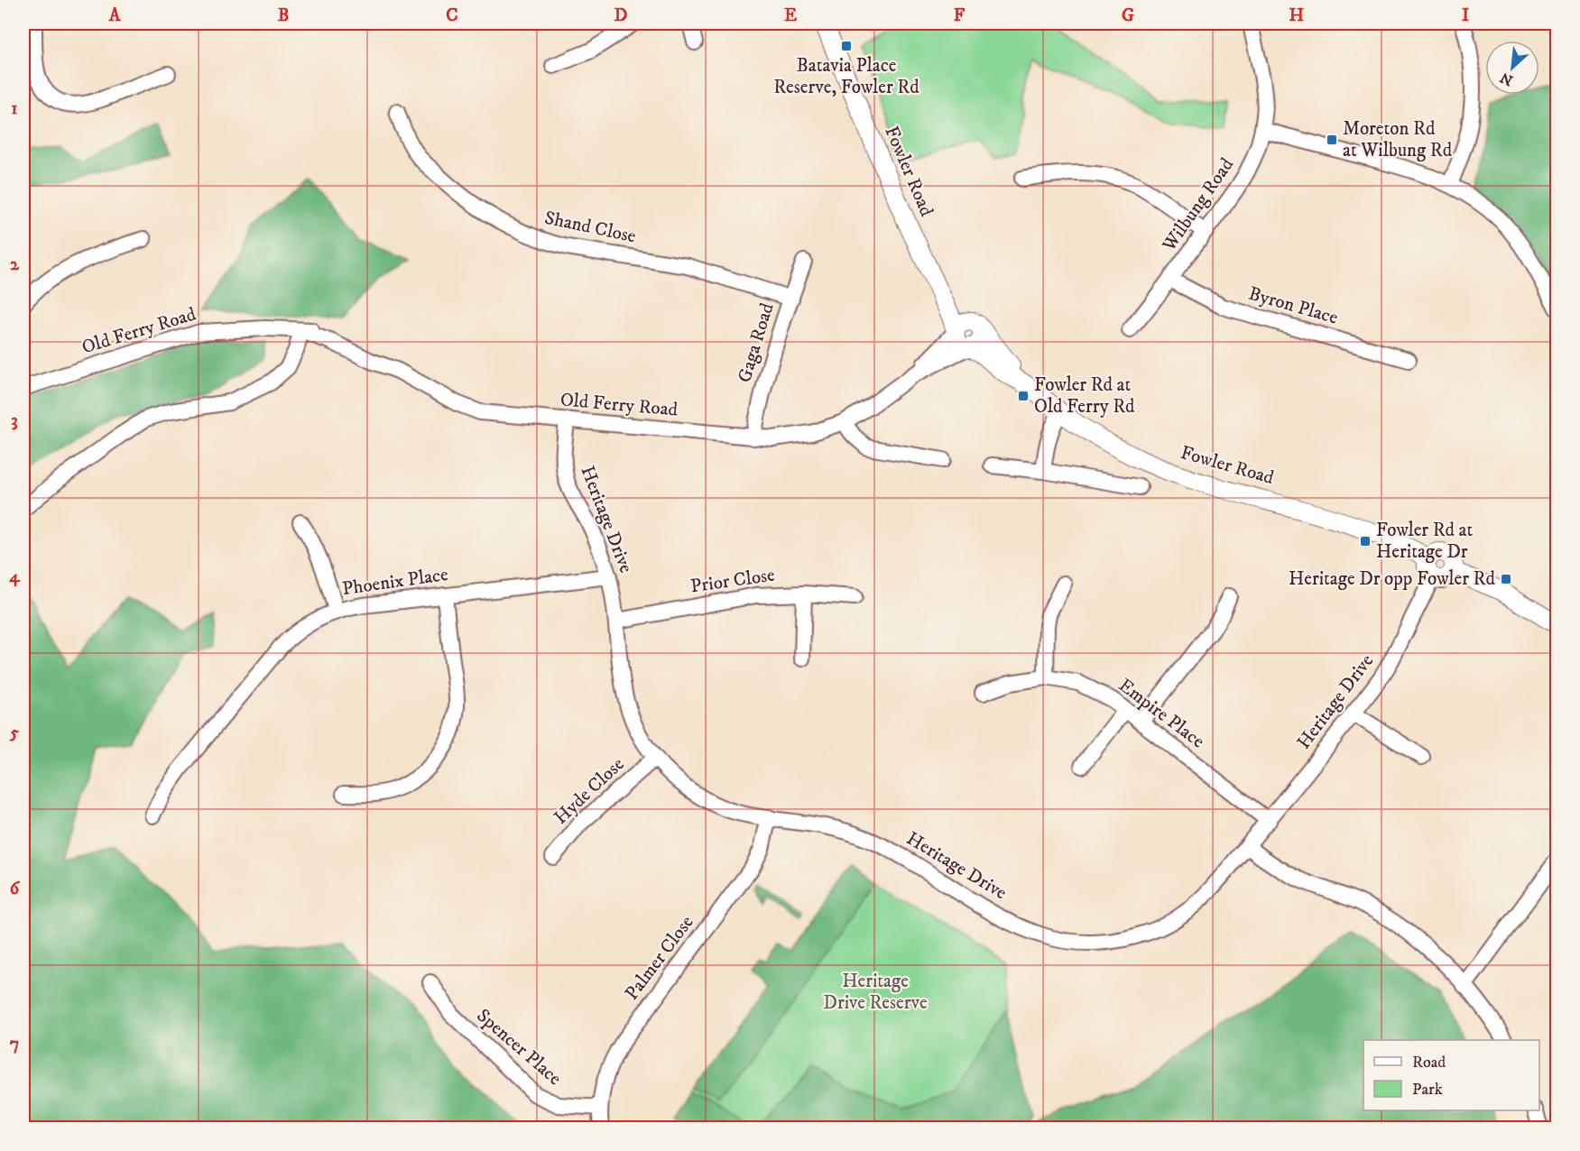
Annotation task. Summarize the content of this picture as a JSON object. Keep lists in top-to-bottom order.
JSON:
{
  "streets": {
    "street": [
      "Fowler Road",
      "Wilbung Road",
      "Shand Close",
      "Byron Place",
      "Old Ferry Road",
      "Gaga Road",
      "Heritage Drive",
      "Prior Close",
      "Phoenix Place",
      "Empire Place",
      "Hyde Close",
      "Palmer Close",
      "Spencer Place"
    ]
  },
  "crossings": [
    ["Fowler Road", "Old Ferry Road"],
    ["Fowler Road", "Heritage Drive"],
    ["Wilbung Road", "Byron Place"],
    ["Shand Close", "Gaga Road"],
    ["Old Ferry Road", "Gaga Road"],
    ["Old Ferry Road", "Heritage Drive"],
    ["Heritage Drive", "Prior Close"],
    ["Heritage Drive", "Phoenix Place"],
    ["Heritage Drive", "Empire Place"],
    ["Heritage Drive", "Hyde Close"],
    ["Heritage Drive", "Palmer Close"],
    ["Palmer Close", "Spencer Place"]
  ],
  "parks": ["Heritage Drive Reserve"],
  "places": {
    "transit": [
      "Batavia Place Reserve, Fowler Rd",
      "Moreton Rd at Wilbung Rd",
      "Fowler Rd at Old Ferry Rd",
      "Fowler Rd at Heritage Dr",
      "Heritage Dr opp Fowler Rd"
    ]
  },
  "legend": ["Road", "Park"],
  "north": "bottom left",
  "grid": {
    "columns": [
      "A",
      "B",
      "C",
      "D",
      "E",
      "F",
      "G",
      "H",
      "I"
    ],
    "rows": [
      "1",
      "2",
      "3",
      "4",
      "5",
      "6",
      "7"
    ]
  }
}
